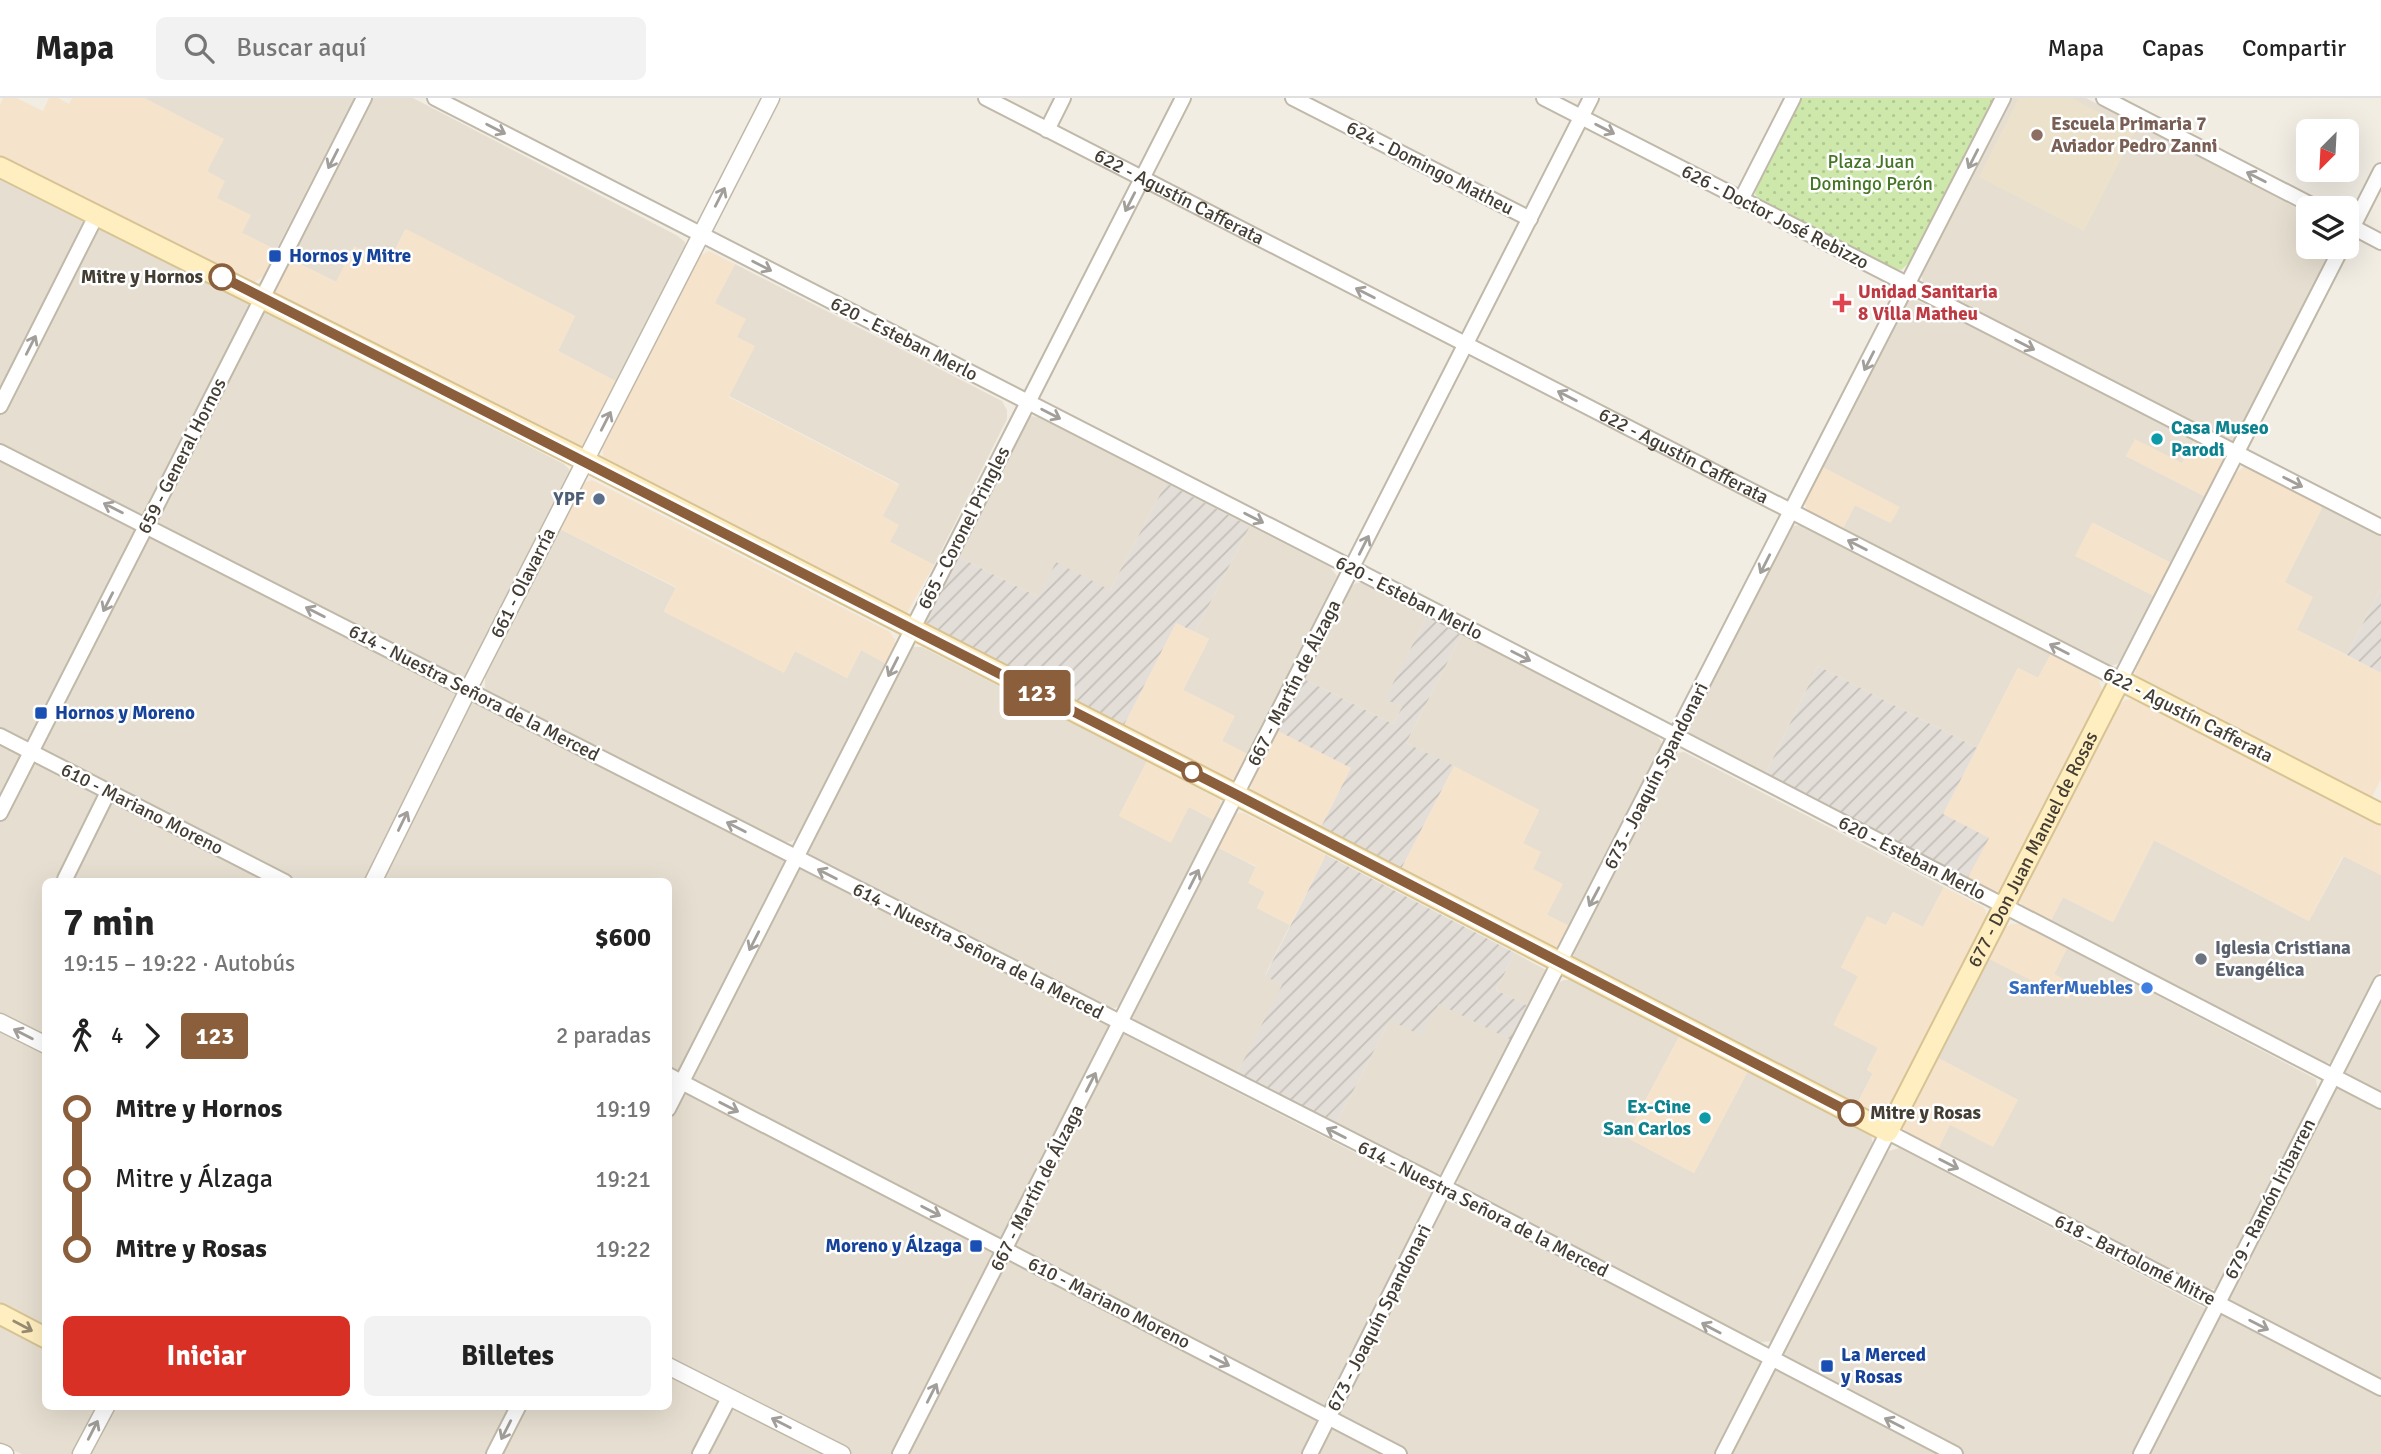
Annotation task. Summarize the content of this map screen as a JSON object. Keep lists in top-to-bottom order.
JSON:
{
  "streets": {
    "main road": ["622 - Agustín Cafferata", "677 - Don Juan Manuel de Rosas"],
    "street": [
      "624 - Domingo Matheu",
      "626 - Doctor José Rebizzo",
      "620 - Esteban Merlo",
      "659 - General Hornos",
      "665 - Coronel Pringles",
      "661 - Olavarría",
      "667 - Martín de Álzaga",
      "614 - Nuestra Señora de la Merced",
      "673 - Joaquín Spandonari",
      "610 - Mariano Moreno",
      "679 - Ramón Iribarren",
      "618 - Bartolomé Mitre"
    ]
  },
  "crossings": [
    ["624 - Domingo Matheu", "667 - Martín de Álzaga"],
    ["622 - Agustín Cafferata", "665 - Coronel Pringles"],
    ["622 - Agustín Cafferata", "667 - Martín de Álzaga"],
    ["622 - Agustín Cafferata", "673 - Joaquín Spandonari"],
    ["622 - Agustín Cafferata", "677 - Don Juan Manuel de Rosas"],
    ["626 - Doctor José Rebizzo", "667 - Martín de Álzaga"],
    ["626 - Doctor José Rebizzo", "673 - Joaquín Spandonari"],
    ["626 - Doctor José Rebizzo", "677 - Don Juan Manuel de Rosas"],
    ["620 - Esteban Merlo", "665 - Coronel Pringles"],
    ["620 - Esteban Merlo", "661 - Olavarría"],
    ["620 - Esteban Merlo", "667 - Martín de Álzaga"],
    ["620 - Esteban Merlo", "673 - Joaquín Spandonari"],
    ["620 - Esteban Merlo", "677 - Don Juan Manuel de Rosas"],
    ["620 - Esteban Merlo", "679 - Ramón Iribarren"],
    ["659 - General Hornos", "614 - Nuestra Señora de la Merced"],
    ["659 - General Hornos", "610 - Mariano Moreno"],
    ["665 - Coronel Pringles", "614 - Nuestra Señora de la Merced"],
    ["665 - Coronel Pringles", "610 - Mariano Moreno"],
    ["661 - Olavarría", "614 - Nuestra Señora de la Merced"],
    ["667 - Martín de Álzaga", "614 - Nuestra Señora de la Merced"],
    ["667 - Martín de Álzaga", "610 - Mariano Moreno"],
    ["614 - Nuestra Señora de la Merced", "673 - Joaquín Spandonari"],
    ["614 - Nuestra Señora de la Merced", "677 - Don Juan Manuel de Rosas"],
    ["673 - Joaquín Spandonari", "610 - Mariano Moreno"],
    ["677 - Don Juan Manuel de Rosas", "618 - Bartolomé Mitre"],
    ["679 - Ramón Iribarren", "618 - Bartolomé Mitre"]
  ],
  "one_way": [
    "622 - Agustín Cafferata",
    "626 - Doctor José Rebizzo",
    "620 - Esteban Merlo",
    "659 - General Hornos",
    "665 - Coronel Pringles",
    "661 - Olavarría",
    "667 - Martín de Álzaga",
    "614 - Nuestra Señora de la Merced",
    "673 - Joaquín Spandonari",
    "610 - Mariano Moreno",
    "618 - Bartolomé Mitre"
  ],
  "parks": ["Plaza Juan Domingo Perón"],
  "places": {
    "other": [
      "Escuela Primaria 7 Aviador Pedro Zanni",
      "Mitre y Hornos",
      "Casa Museo Parodi",
      "YPF",
      "Iglesia Cristiana Evangélica",
      "SanferMuebles",
      "Mitre y Rosas",
      "Ex-Cine San Carlos"
    ],
    "transit": [
      "Hornos y Mitre",
      "Hornos y Moreno",
      "Moreno y Álzaga",
      "La Merced y Rosas"
    ],
    "health": ["Unidad Sanitaria 8 Villa Matheu"]
  },
  "lines": ["bus line 123"],
  "north": "bottom left",
  "page": {
    "header": "Mapa",
    "search": "Buscar aquí",
    "nav": ["Mapa", "Capas", "Compartir"],
    "on_map": "123",
    "heading": ["7 min", "19:15 – 19:22 · Autobús", "$600"],
    "legs": ["4", "123", "2 paradas"],
    "list": [
      {
        "name": "Mitre y Hornos",
        "value": "19:19"
      },
      {
        "name": "Mitre y Álzaga",
        "value": "19:21"
      },
      {
        "name": "Mitre y Rosas",
        "value": "19:22"
      }
    ],
    "buttons": ["Iniciar", "Billetes"]
  }
}
